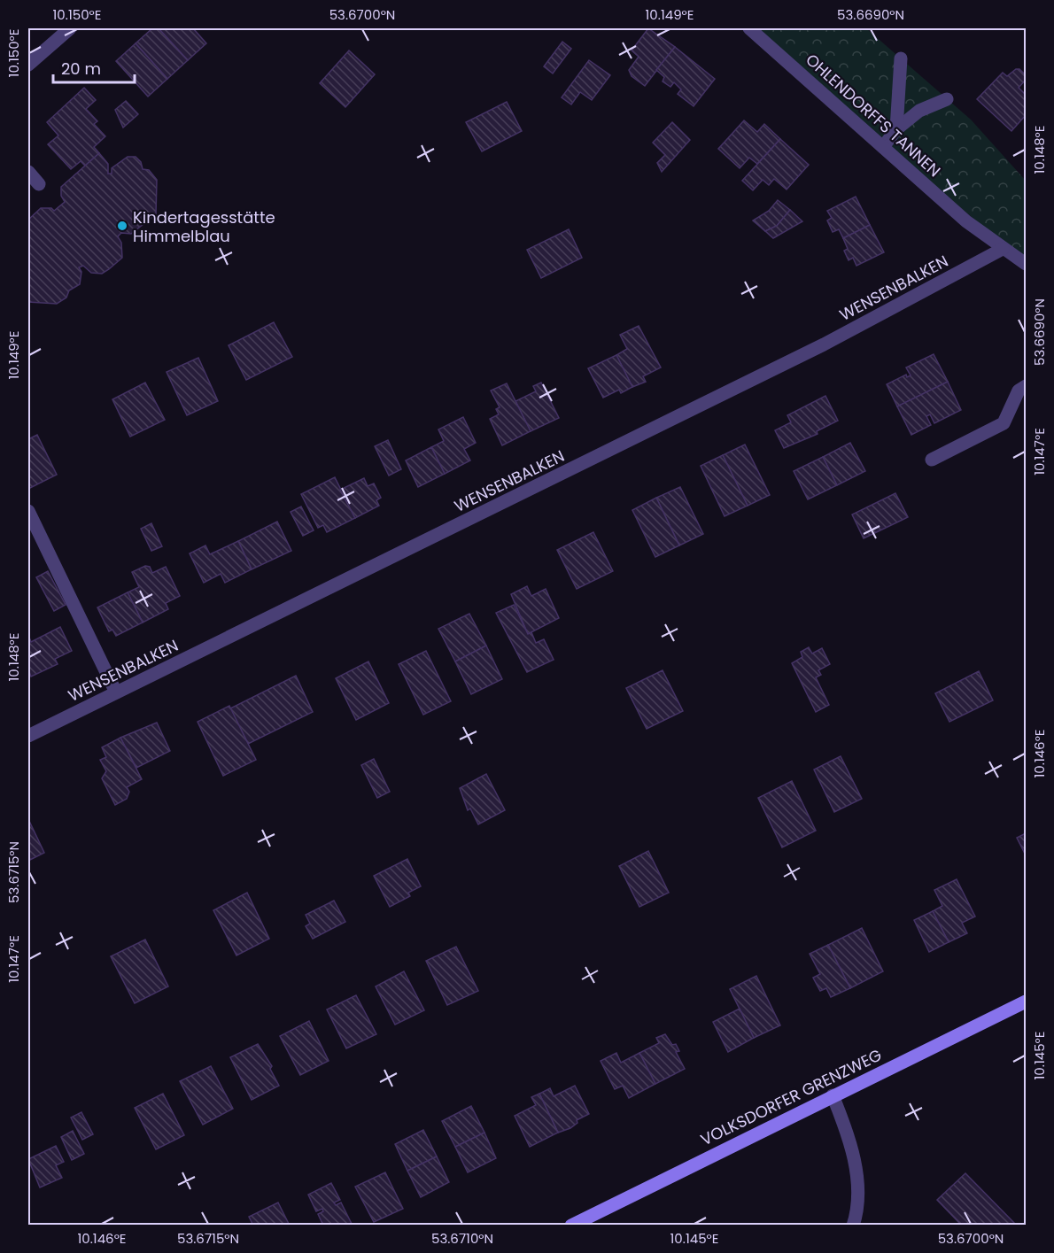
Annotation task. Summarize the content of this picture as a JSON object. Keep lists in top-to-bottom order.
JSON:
{
  "streets": {
    "street": ["OHLENDORFFS TANNEN", "WENSENBALKEN", "VOLKSDORFER GRENZWEG"]
  },
  "crossings": [
    ["OHLENDORFFS TANNEN", "WENSENBALKEN"]
  ],
  "places": ["Kindertagesstätte Himmelblau"],
  "scale_bar": "20 m",
  "coordinates": [
    "10.150°E",
    "53.6700°N",
    "10.149°E",
    "53.6690°N",
    "10.148°E",
    "10.147°E",
    "10.146°E",
    "53.6715°N",
    "10.145°E",
    "53.6710°N"
  ]
}
